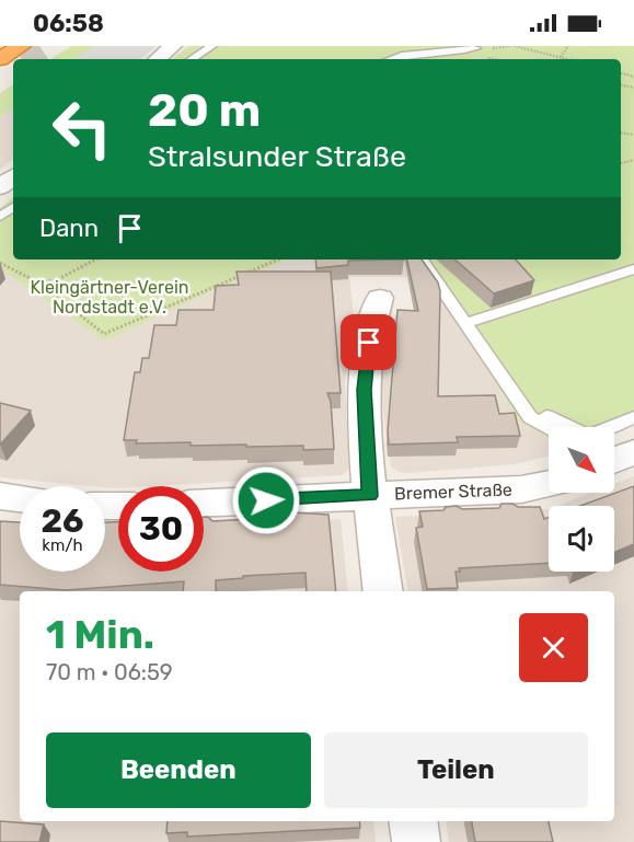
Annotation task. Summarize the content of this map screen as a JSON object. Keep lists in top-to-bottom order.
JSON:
{
  "streets": {
    "street": ["Bremer Straße"]
  },
  "parks": ["Kleingärtner-Verein Nordstadt e.V."],
  "north": "bottom right",
  "page": {
    "status": "06:58",
    "turn": ["20 m", "Stralsunder Straße"],
    "then": "Dann",
    "speed": "26 km/h",
    "limit": "30",
    "heading": ["1 Min.", "70 m · 06:59"],
    "buttons": ["Beenden", "Teilen"]
  }
}
